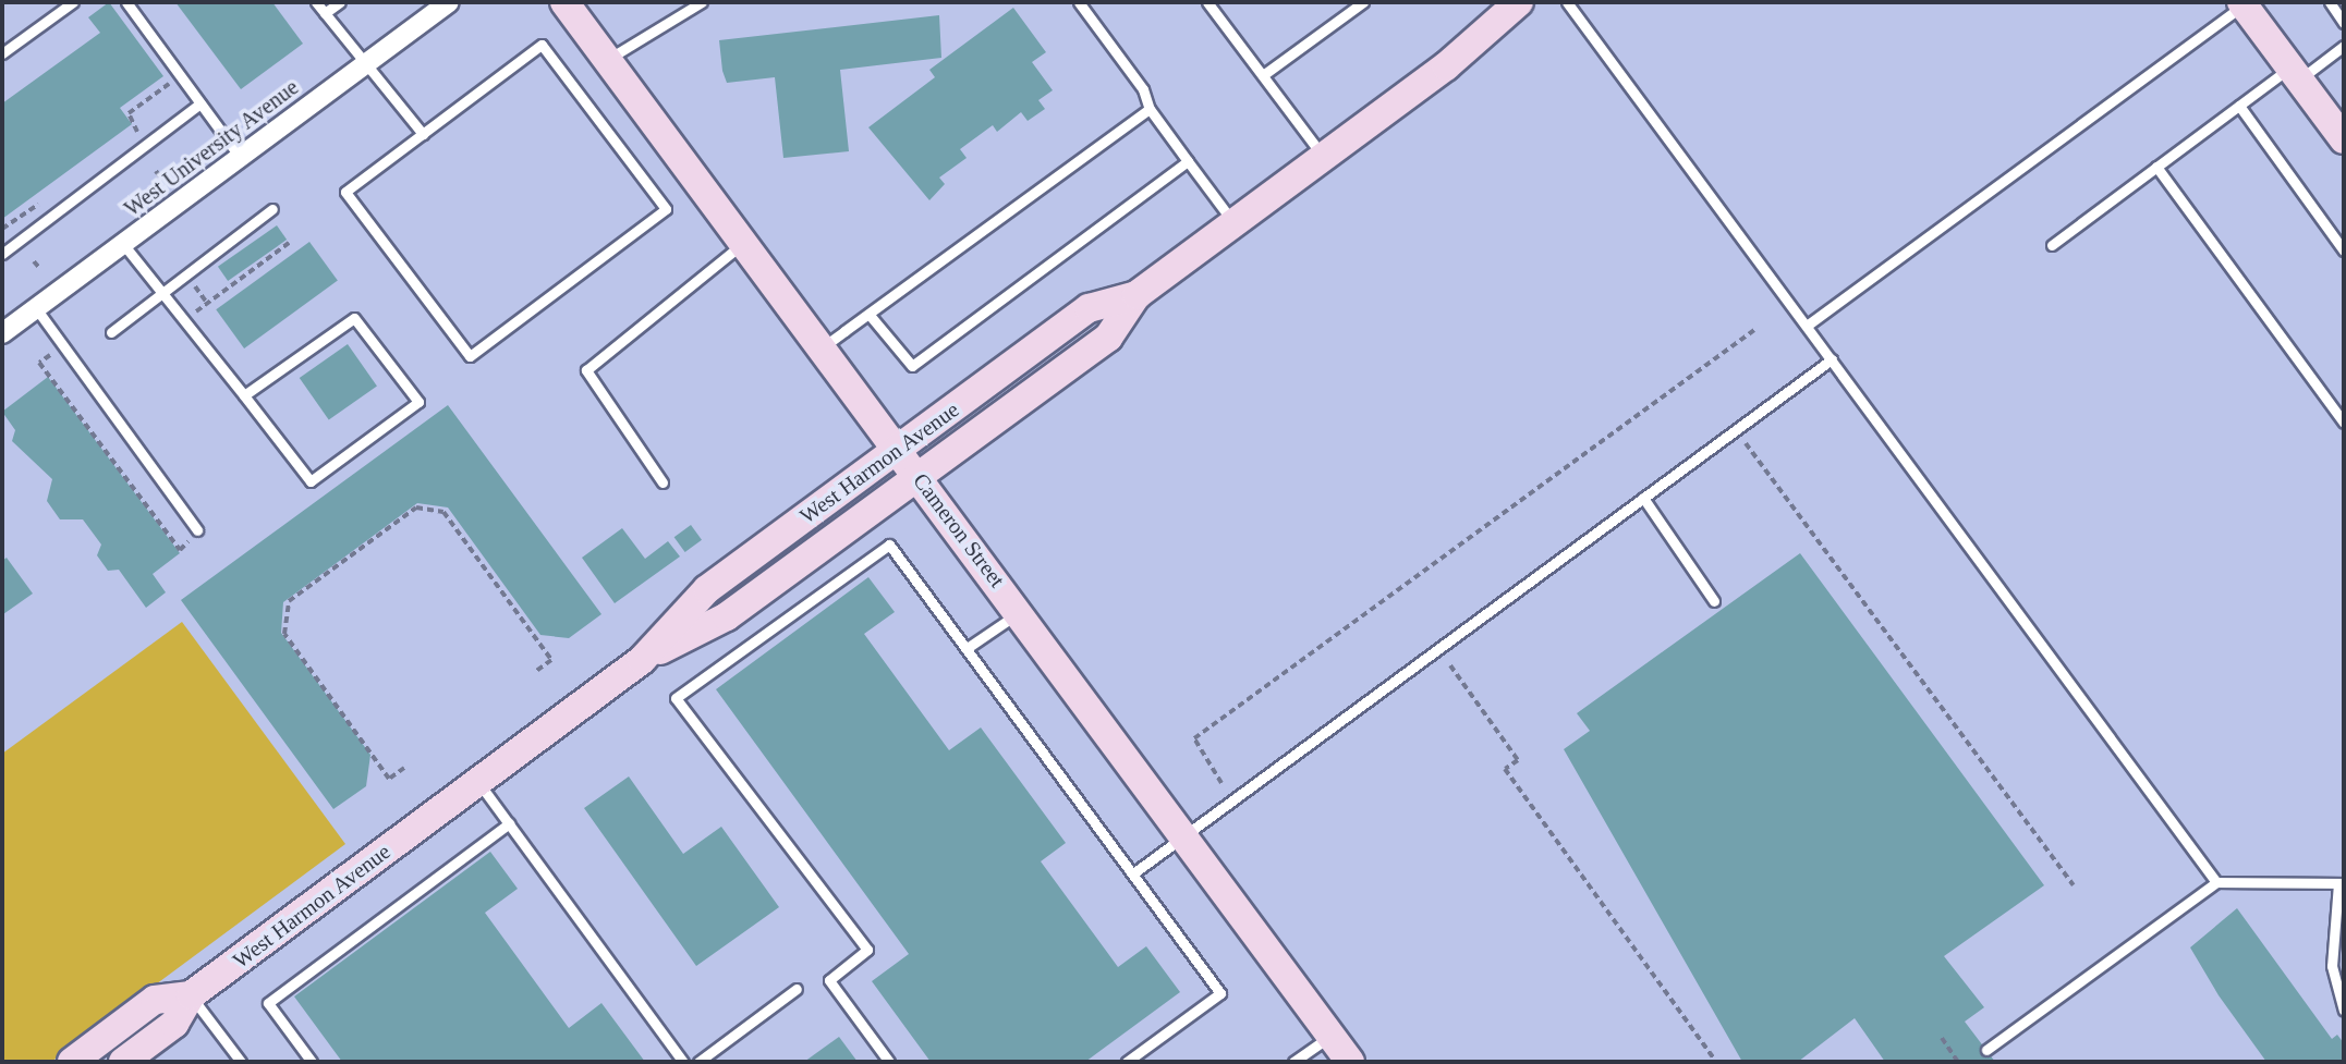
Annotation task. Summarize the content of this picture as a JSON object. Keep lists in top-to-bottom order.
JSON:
{
  "streets": {
    "main road": ["West Harmon Avenue", "Cameron Street"],
    "street": ["West University Avenue"]
  },
  "crossings": [
    ["West Harmon Avenue", "Cameron Street"]
  ]
}
